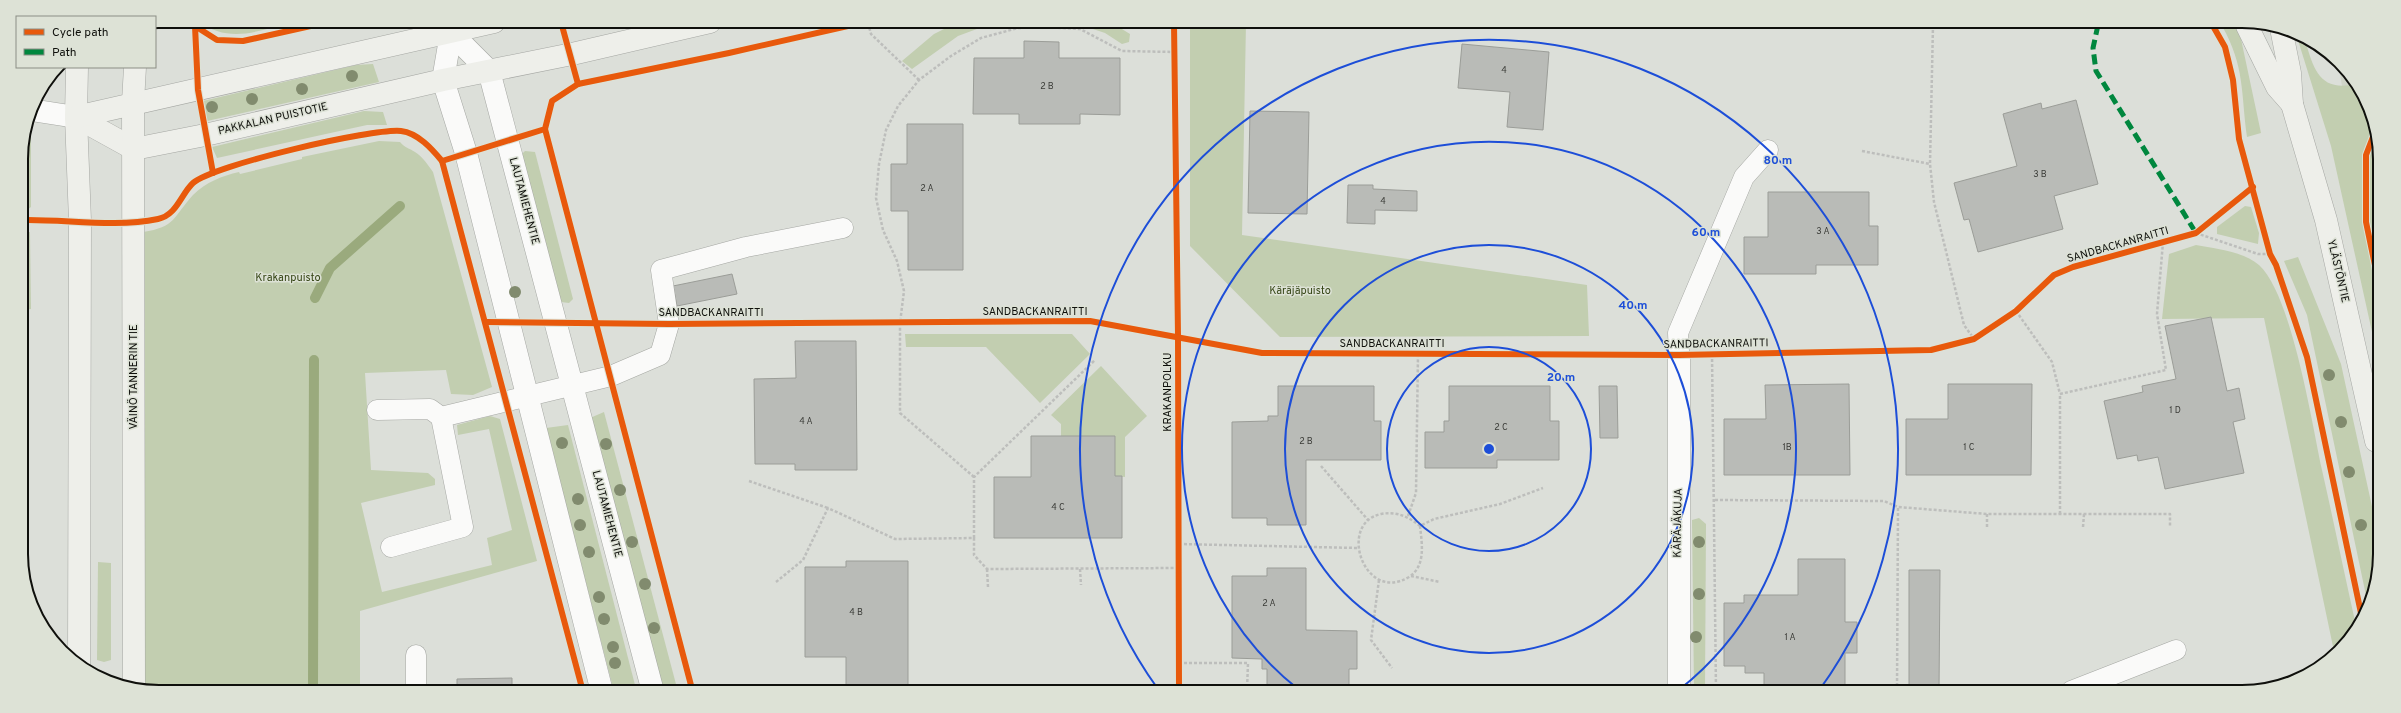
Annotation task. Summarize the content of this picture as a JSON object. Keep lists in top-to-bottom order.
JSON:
{
  "streets": {
    "main road": ["PAKKALAN PUISTOTIE", "YLÄSTÖNTIE", "VÄINÖ TANNERIN TIE"],
    "street": ["LAUTAMIEHENTIE", "KÄRÄJÄKUJA"],
    "cycle path": ["SANDBACKANRAITTI", "KRAKANPOLKU"]
  },
  "crossings": [
    ["PAKKALAN PUISTOTIE", "LAUTAMIEHENTIE"],
    ["PAKKALAN PUISTOTIE", "VÄINÖ TANNERIN TIE"],
    ["SANDBACKANRAITTI", "KÄRÄJÄKUJA"]
  ],
  "parks": ["Krakanpuisto", "Käräjäpuisto"],
  "house_numbers": [
    "4",
    "2 B",
    "3 B",
    "2 A",
    "4",
    "3 A",
    "1 D",
    "4 A",
    "2 C",
    "2 B",
    "1B",
    "1 C",
    "4 C",
    "2 A",
    "4 B",
    "1 A"
  ],
  "legend": ["Cycle path", "Path"],
  "rings": [
    "80 m",
    "60 m",
    "40 m",
    "20 m"
  ]
}
